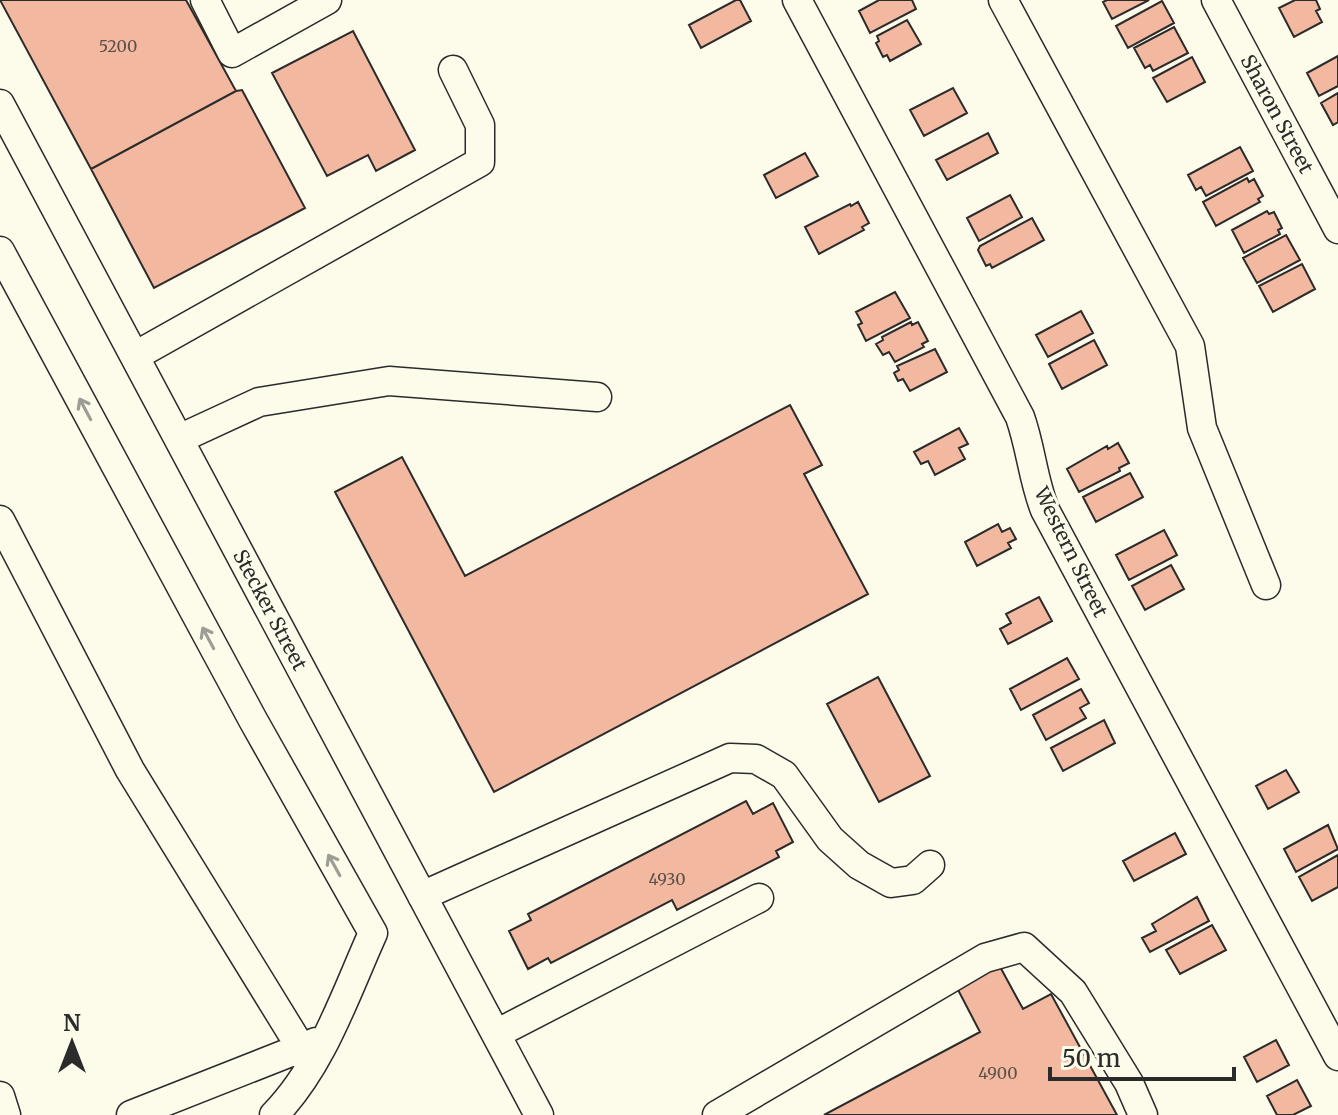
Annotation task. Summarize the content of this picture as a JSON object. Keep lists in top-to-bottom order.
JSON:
{
  "streets": {
    "street": ["Sharon Street", "Western Street", "Stecker Street"]
  },
  "house_numbers": ["5200", "4930", "4900"],
  "scale_bar": "50 m",
  "north": "top"
}
